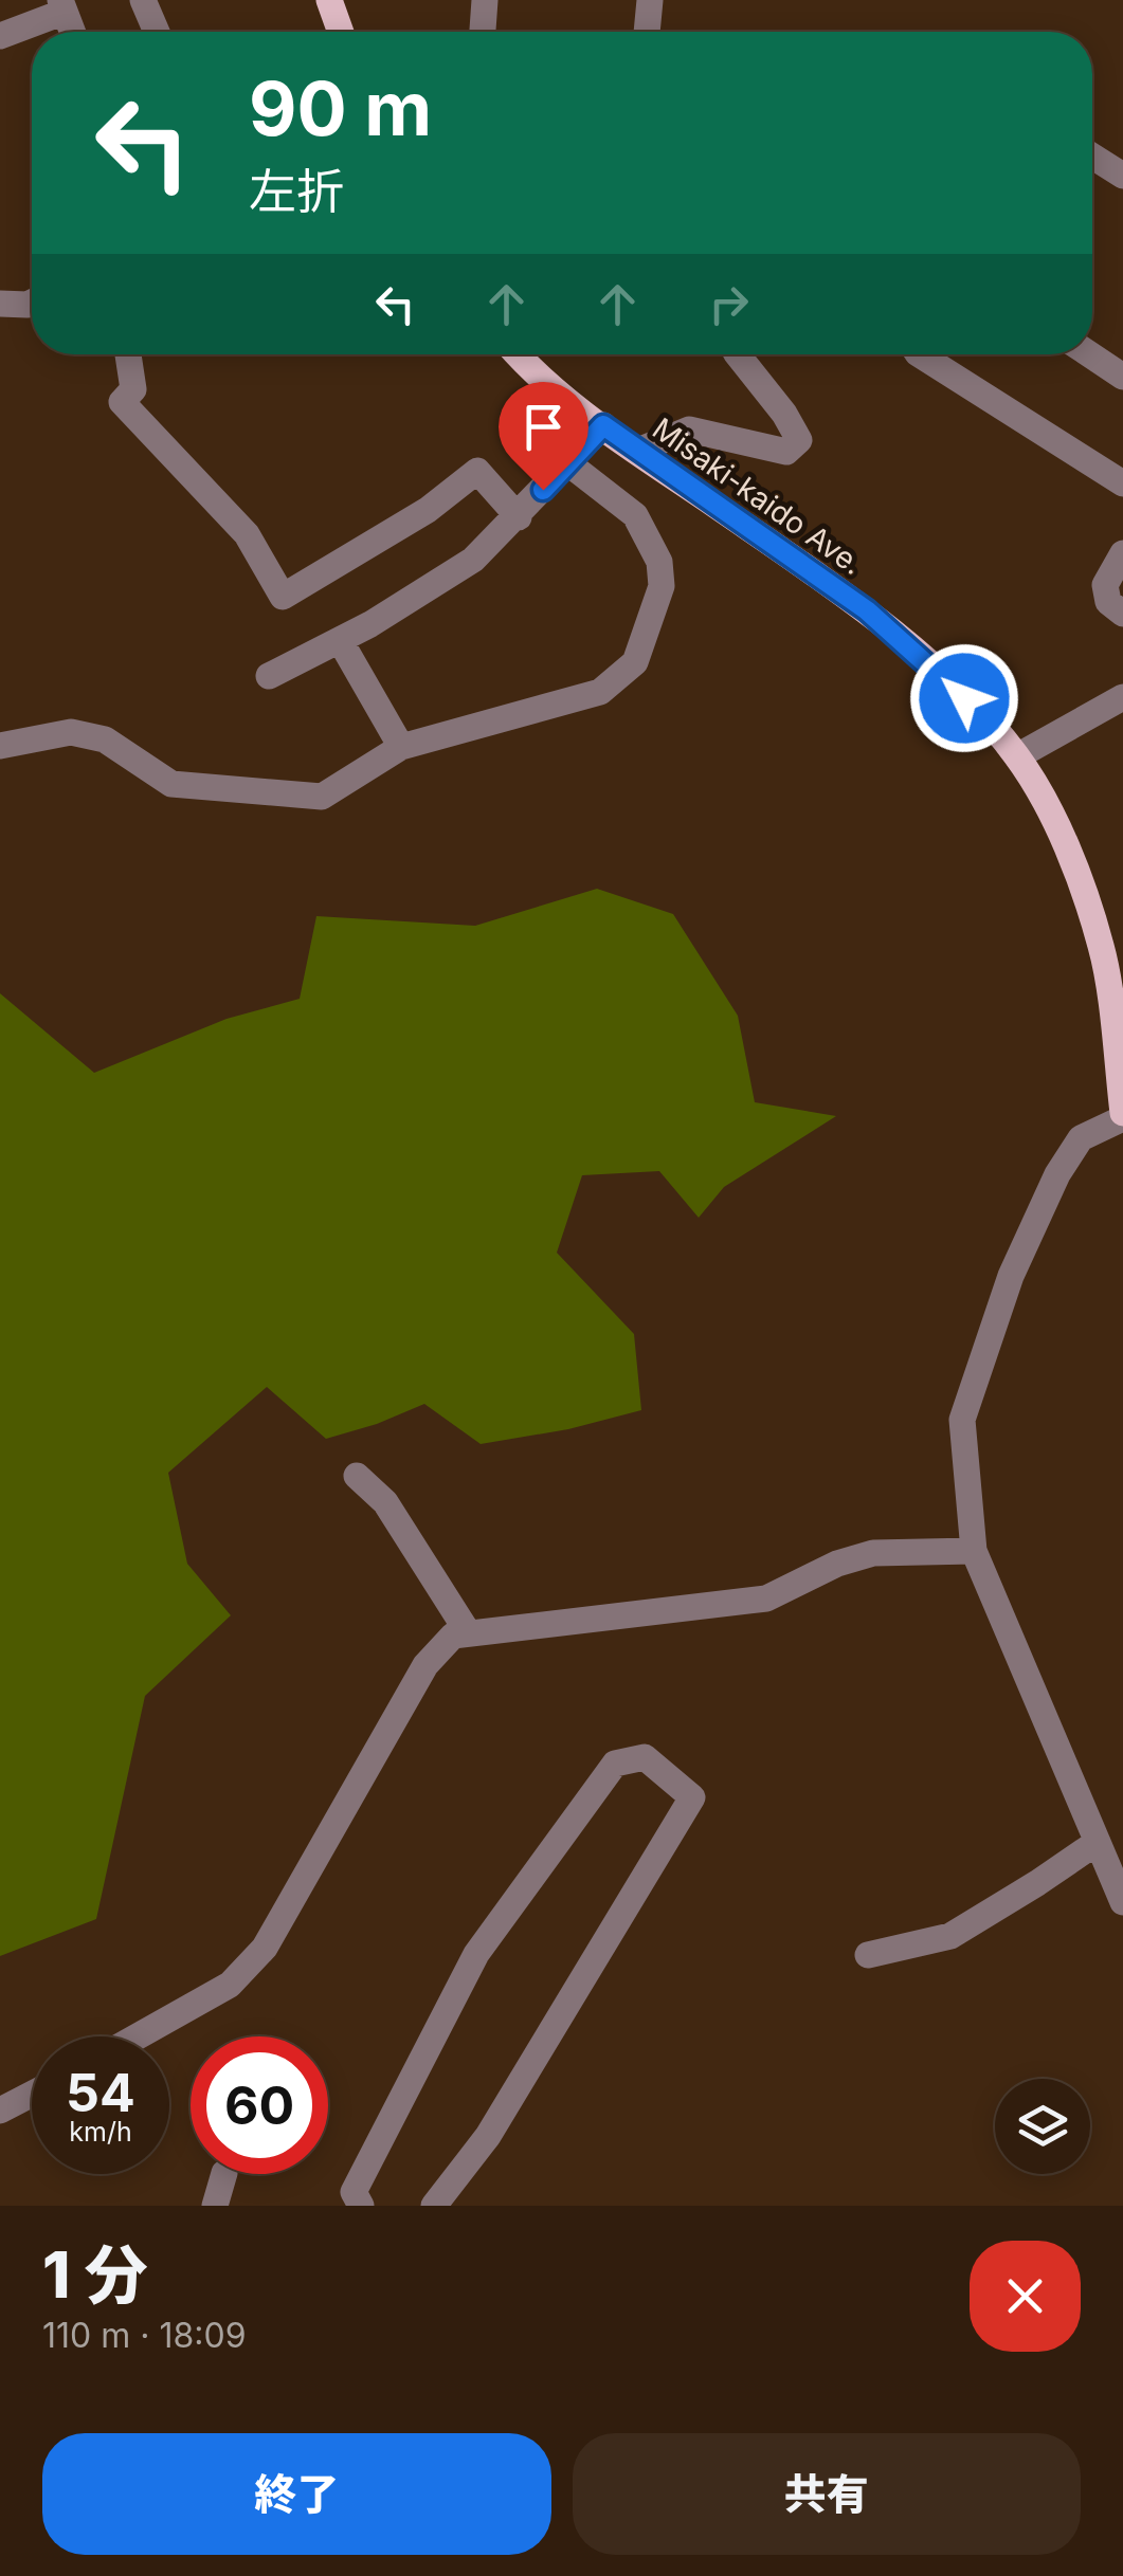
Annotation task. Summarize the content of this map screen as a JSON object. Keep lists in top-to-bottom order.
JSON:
{
  "streets": {
    "main road": ["Misaki-kaido Ave."]
  },
  "page": {
    "turn": ["90 m", "左折"],
    "speed": "54 km/h",
    "limit": "60",
    "heading": ["1 分", "110 m · 18:09"],
    "buttons": ["終了", "共有"]
  }
}
